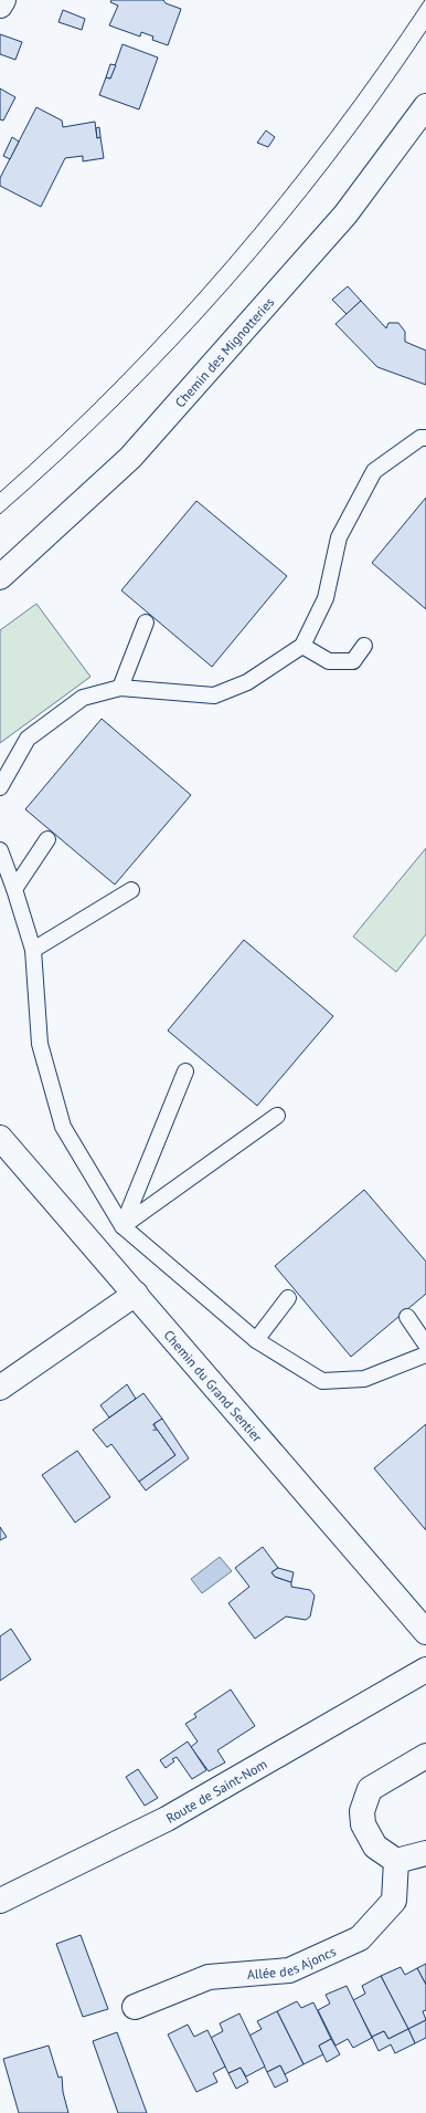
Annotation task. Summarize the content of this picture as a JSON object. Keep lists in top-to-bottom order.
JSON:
{
  "streets": {
    "street": [
      "Chemin des Mignotteries",
      "Chemin du Grand Sentier",
      "Route de Saint-Nom",
      "Allée des Ajoncs"
    ]
  },
  "house_numbers": ["1"]
}
